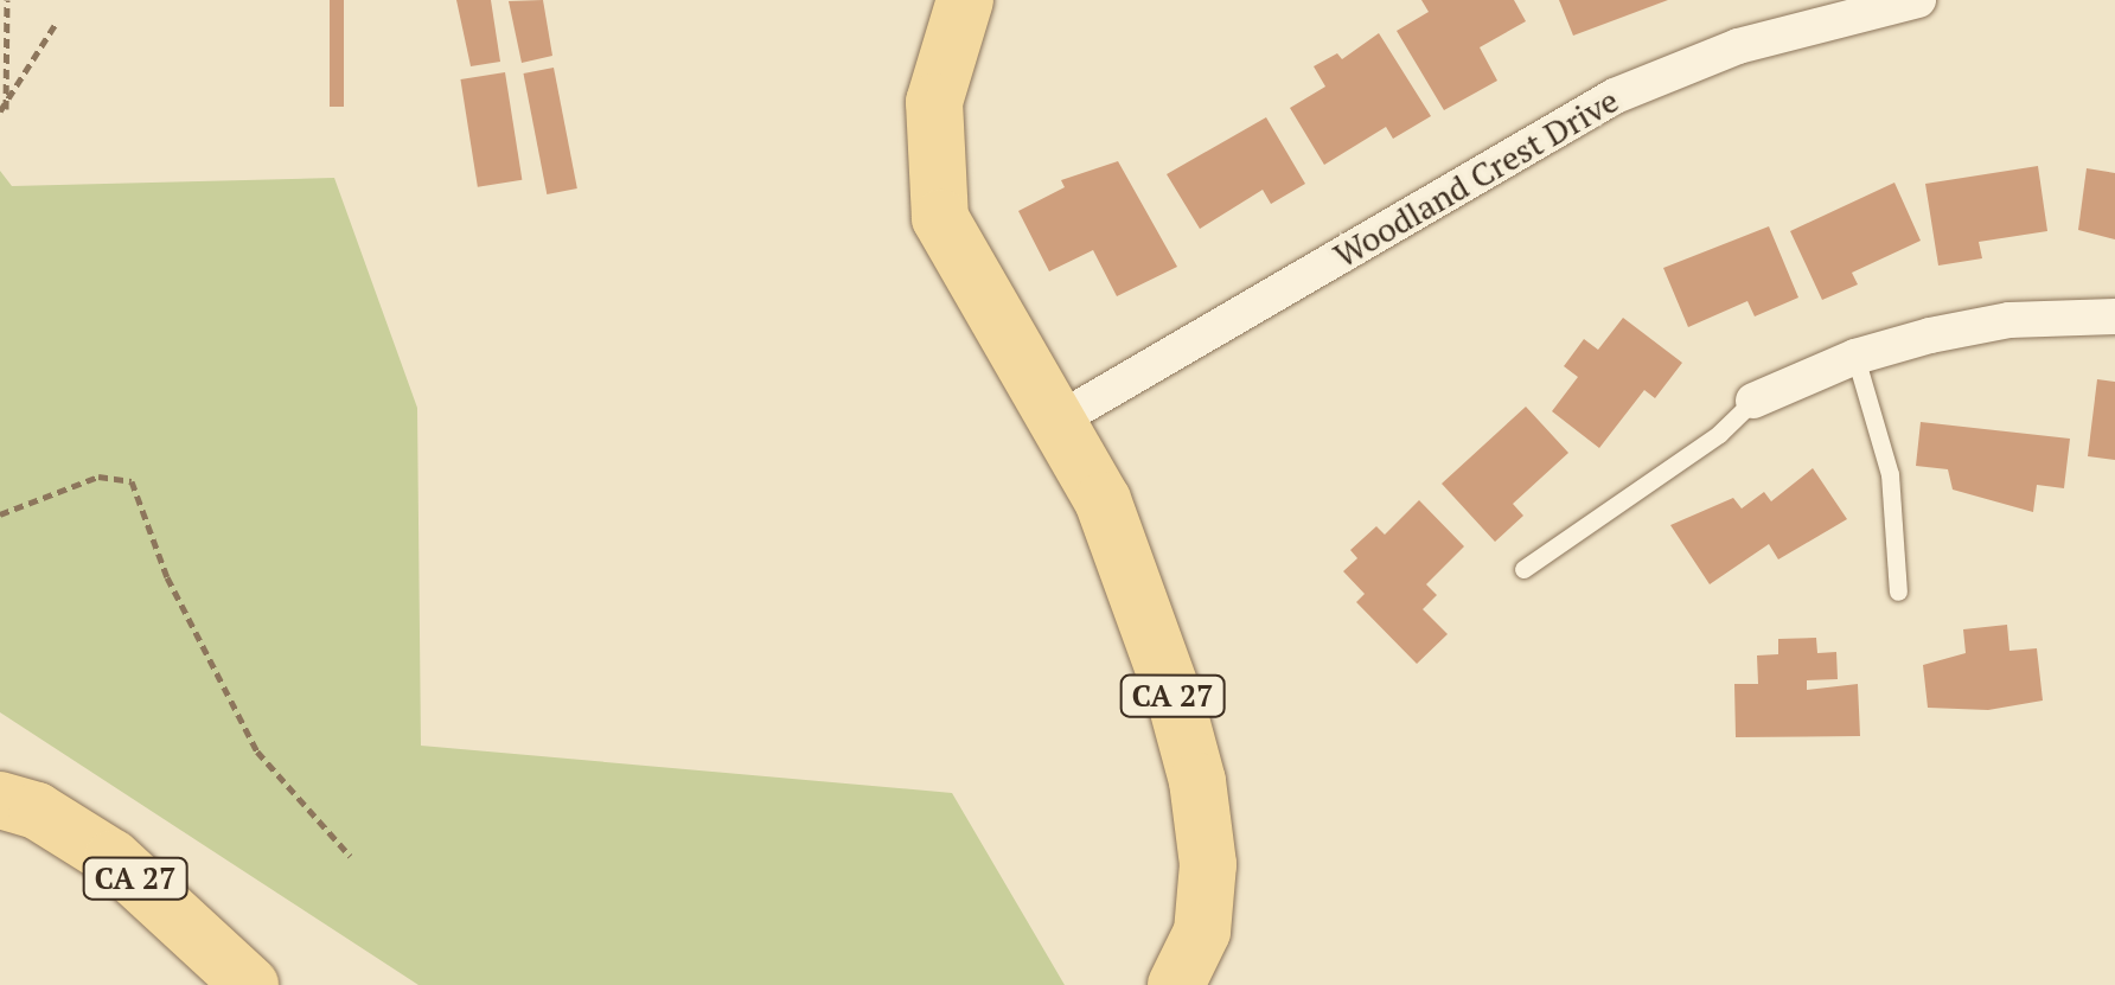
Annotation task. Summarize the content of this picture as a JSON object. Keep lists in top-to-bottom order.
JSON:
{
  "streets": {
    "main road": ["CA 27"],
    "street": ["Woodland Crest Drive"]
  },
  "crossings": [
    ["Woodland Crest Drive", "CA 27"]
  ]
}
